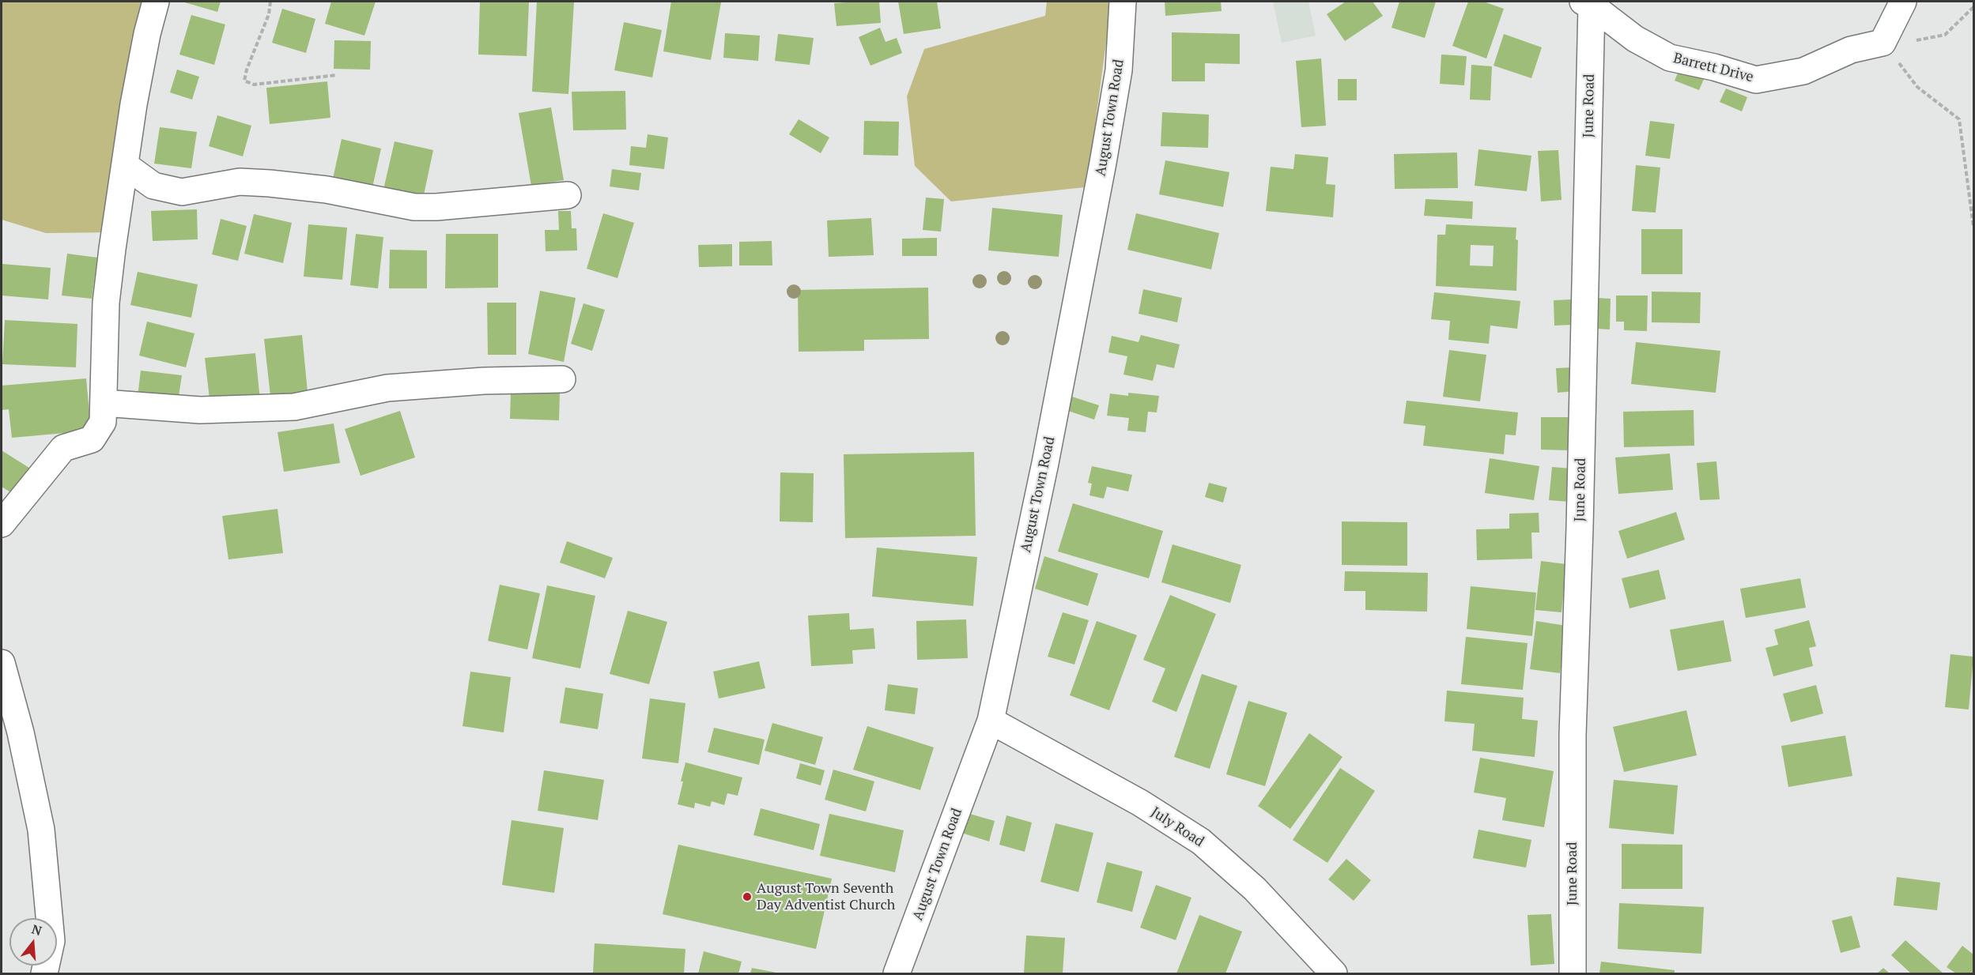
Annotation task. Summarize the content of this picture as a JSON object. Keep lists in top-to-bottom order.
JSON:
{
  "streets": {
    "street": [
      "Barrett Drive",
      "June Road",
      "August Town Road",
      "July Road"
    ]
  },
  "crossings": [
    ["Barrett Drive", "June Road"],
    ["August Town Road", "July Road"]
  ],
  "places": ["August Town Seventh Day Adventist Church"],
  "north": "top"
}
